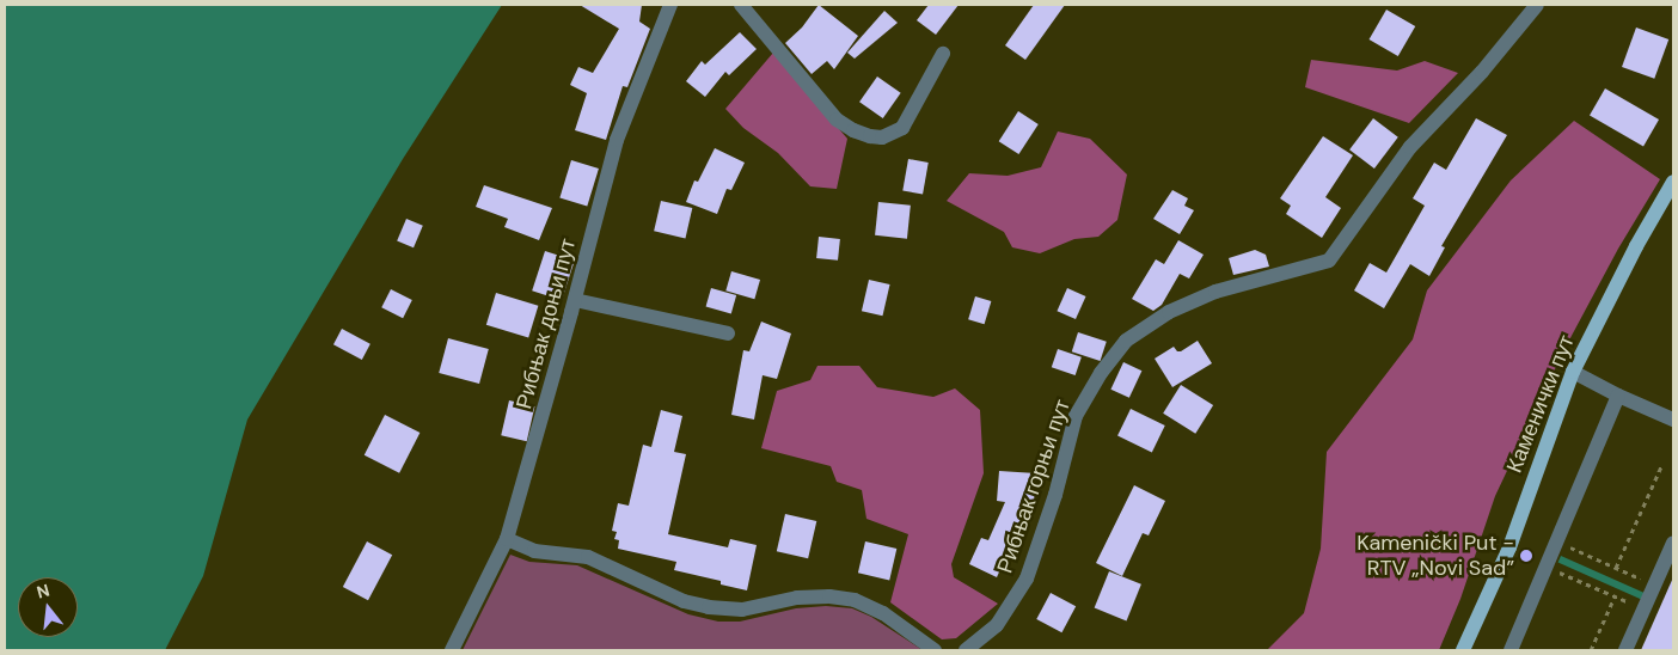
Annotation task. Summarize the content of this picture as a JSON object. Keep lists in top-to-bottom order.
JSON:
{
  "streets": {
    "main road": ["Каменички пут"],
    "street": ["Рибњак доњи пут", "Рибњак горњи пут"]
  },
  "places": ["Kamenički Put - RTV „Novi Sad”"],
  "north": "top"
}
